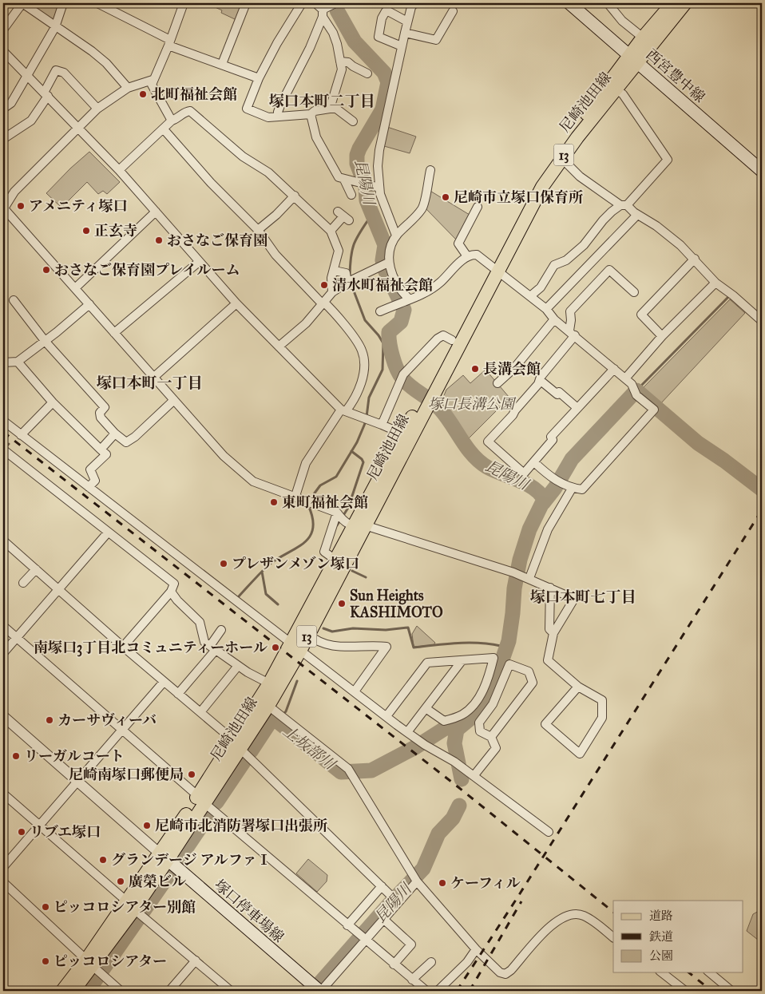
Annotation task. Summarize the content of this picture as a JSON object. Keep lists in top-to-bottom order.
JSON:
{
  "streets": {
    "main road": [
      "西宮豊中線",
      "尼崎池田線",
      "13",
      "塚口停車場線"
    ]
  },
  "crossings": [
    ["西宮豊中線", "尼崎池田線"],
    ["尼崎池田線", "塚口停車場線"]
  ],
  "districts": ["塚口本町二丁目", "塚口本町一丁目", "塚口本町七丁目"],
  "water": ["昆陽川", "上坂部川"],
  "parks": ["塚口長溝公園"],
  "places": [
    "北町福祉会館",
    "尼崎市立塚口保育所",
    "アメニティ塚口",
    "正玄寺",
    "おさなご保育園",
    "おさなご保育園プレイルーム",
    "清水町福祉会館",
    "長溝会館",
    "東町福祉会館",
    "プレザンメゾン塚口",
    "Sun Heights KASHIMOTO",
    "南塚口3丁目北コミュニティーホール",
    "カーサヴィーバ",
    "リーガルコート",
    "尼崎南塚口郵便局",
    "尼崎市北消防署塚口出張所",
    "リブエ塚口",
    "グランデージ アルファⅠ",
    "廣榮ビル",
    "ケーフィル",
    "ピッコロシアター別館",
    "ピッコロシアター"
  ],
  "legend": ["道路", "鉄道", "公園"]
}
